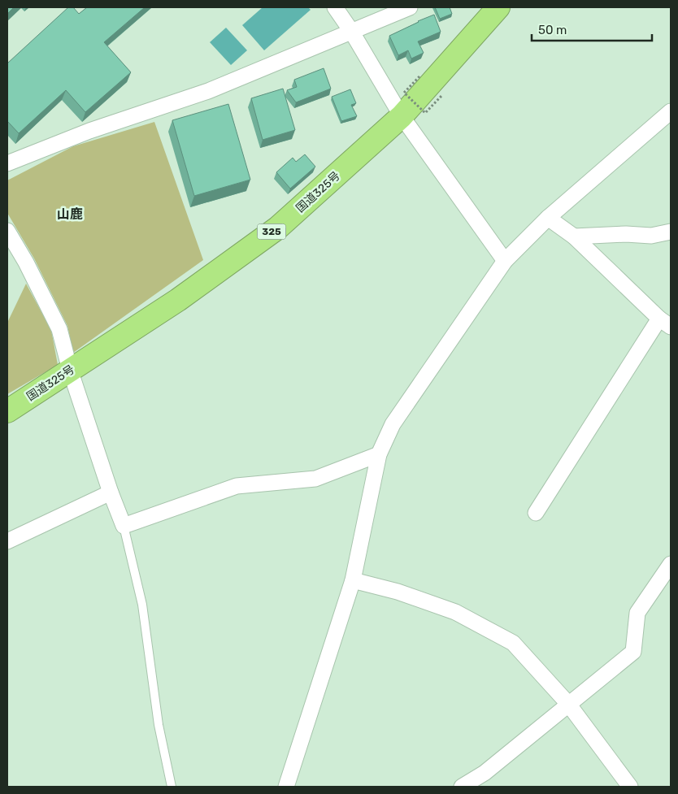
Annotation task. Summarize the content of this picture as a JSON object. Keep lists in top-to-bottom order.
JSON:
{
  "streets": {
    "highway": ["国道325号", "325"]
  },
  "districts": ["山鹿"],
  "scale_bar": "50 m"
}
